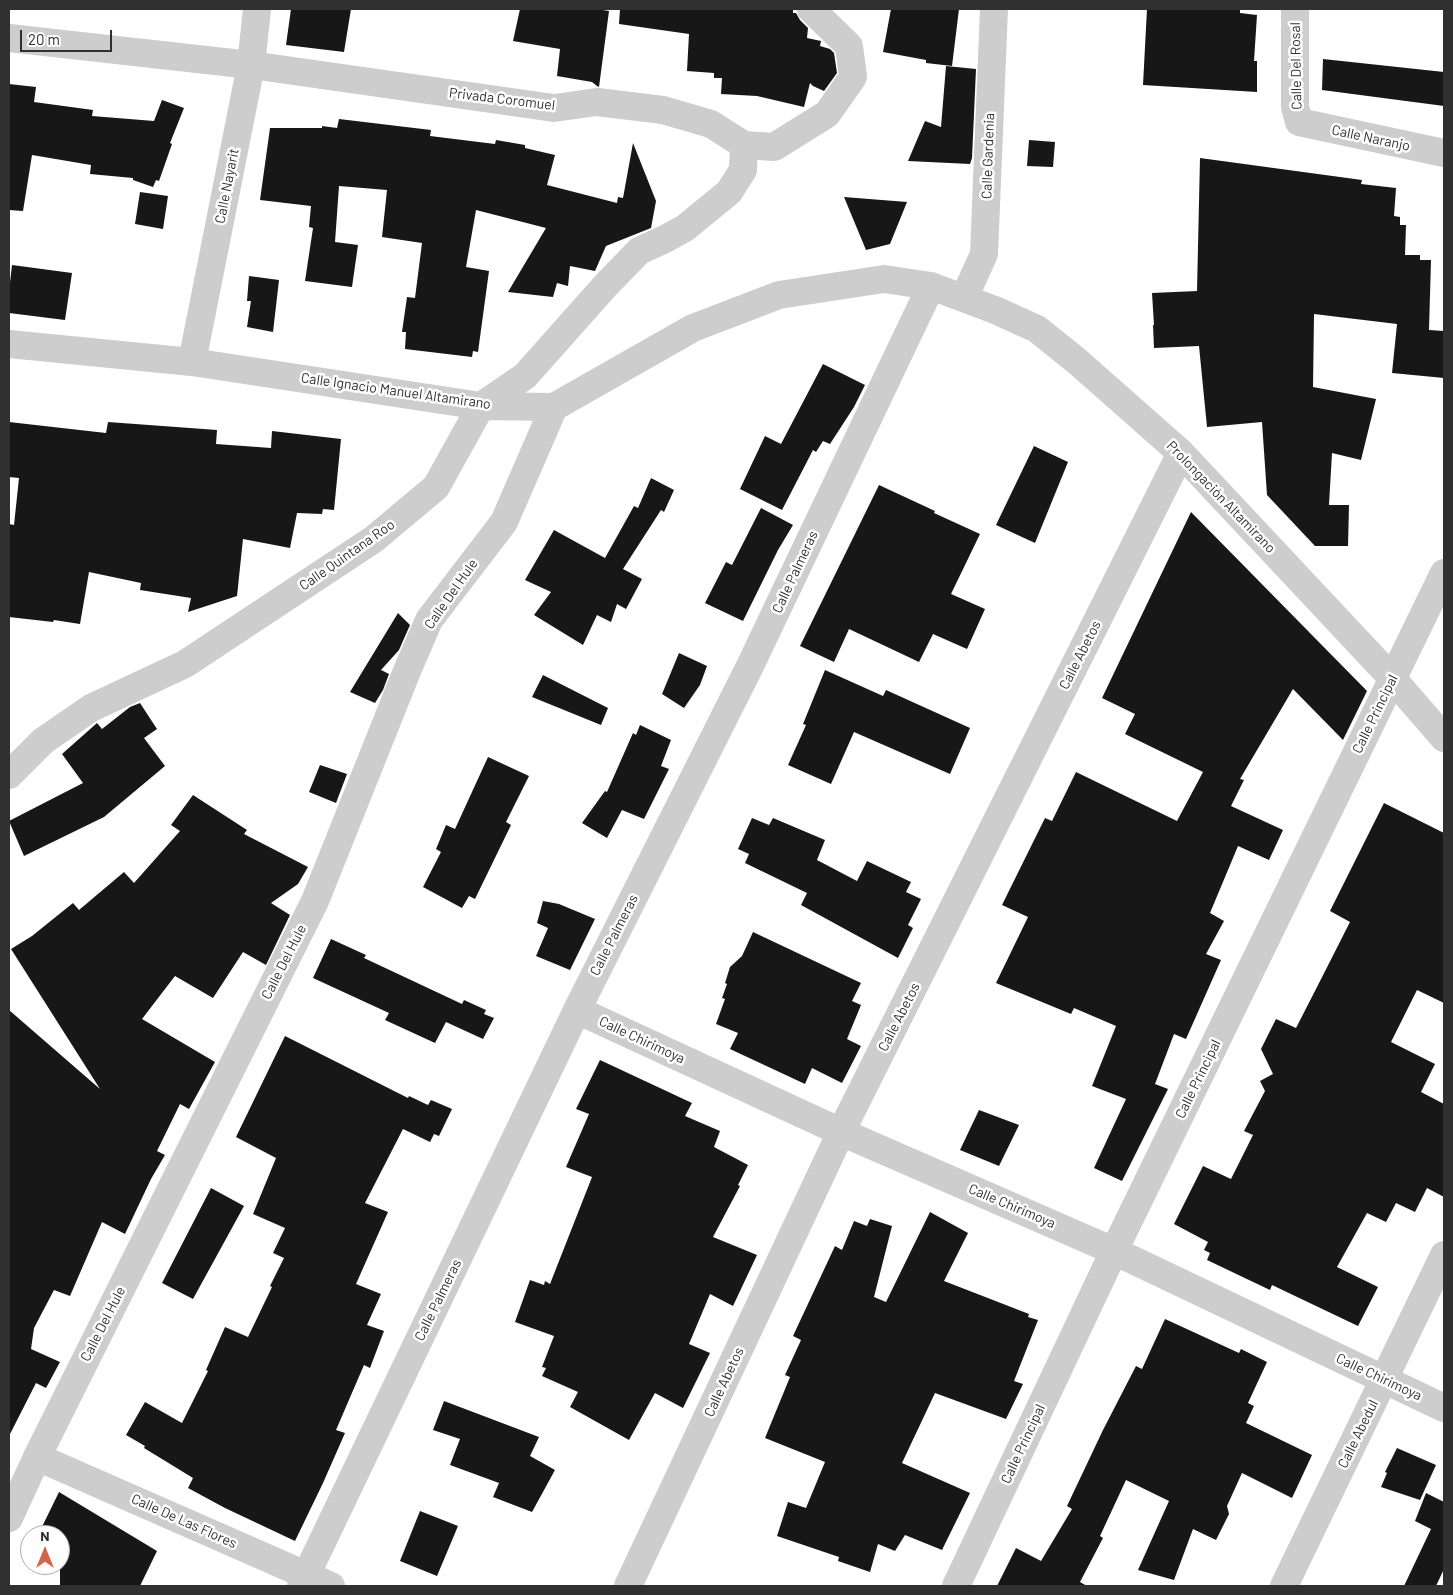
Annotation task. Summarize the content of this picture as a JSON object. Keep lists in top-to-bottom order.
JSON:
{
  "streets": {
    "street": [
      "Calle Del Rosal",
      "Privada Coromuel",
      "Calle Naranjo",
      "Calle Gardenia",
      "Calle Nayarit",
      "Calle Ignacio Manuel Altamirano",
      "Prolongación Altamirano",
      "Calle Quintana Roo",
      "Calle Palmeras",
      "Calle Del Hule",
      "Calle Abetos",
      "Calle Principal",
      "Calle Chirimoya",
      "Calle Abedul",
      "Calle De Las Flores"
    ]
  },
  "crossings": [
    ["Calle Del Rosal", "Calle Naranjo"],
    ["Privada Coromuel", "Calle Nayarit"],
    ["Privada Coromuel", "Calle Quintana Roo"],
    ["Calle Gardenia", "Calle Ignacio Manuel Altamirano"],
    ["Calle Gardenia", "Prolongación Altamirano"],
    ["Calle Nayarit", "Calle Ignacio Manuel Altamirano"],
    ["Calle Ignacio Manuel Altamirano", "Prolongación Altamirano"],
    ["Calle Ignacio Manuel Altamirano", "Calle Quintana Roo"],
    ["Calle Ignacio Manuel Altamirano", "Calle Palmeras"],
    ["Calle Ignacio Manuel Altamirano", "Calle Del Hule"],
    ["Prolongación Altamirano", "Calle Abetos"],
    ["Prolongación Altamirano", "Calle Principal"],
    ["Calle Palmeras", "Calle Chirimoya"],
    ["Calle Palmeras", "Calle De Las Flores"],
    ["Calle Del Hule", "Calle De Las Flores"],
    ["Calle Abetos", "Calle Chirimoya"],
    ["Calle Principal", "Calle Chirimoya"],
    ["Calle Chirimoya", "Calle Abedul"]
  ],
  "scale_bar": "20 m",
  "north": "top"
}
